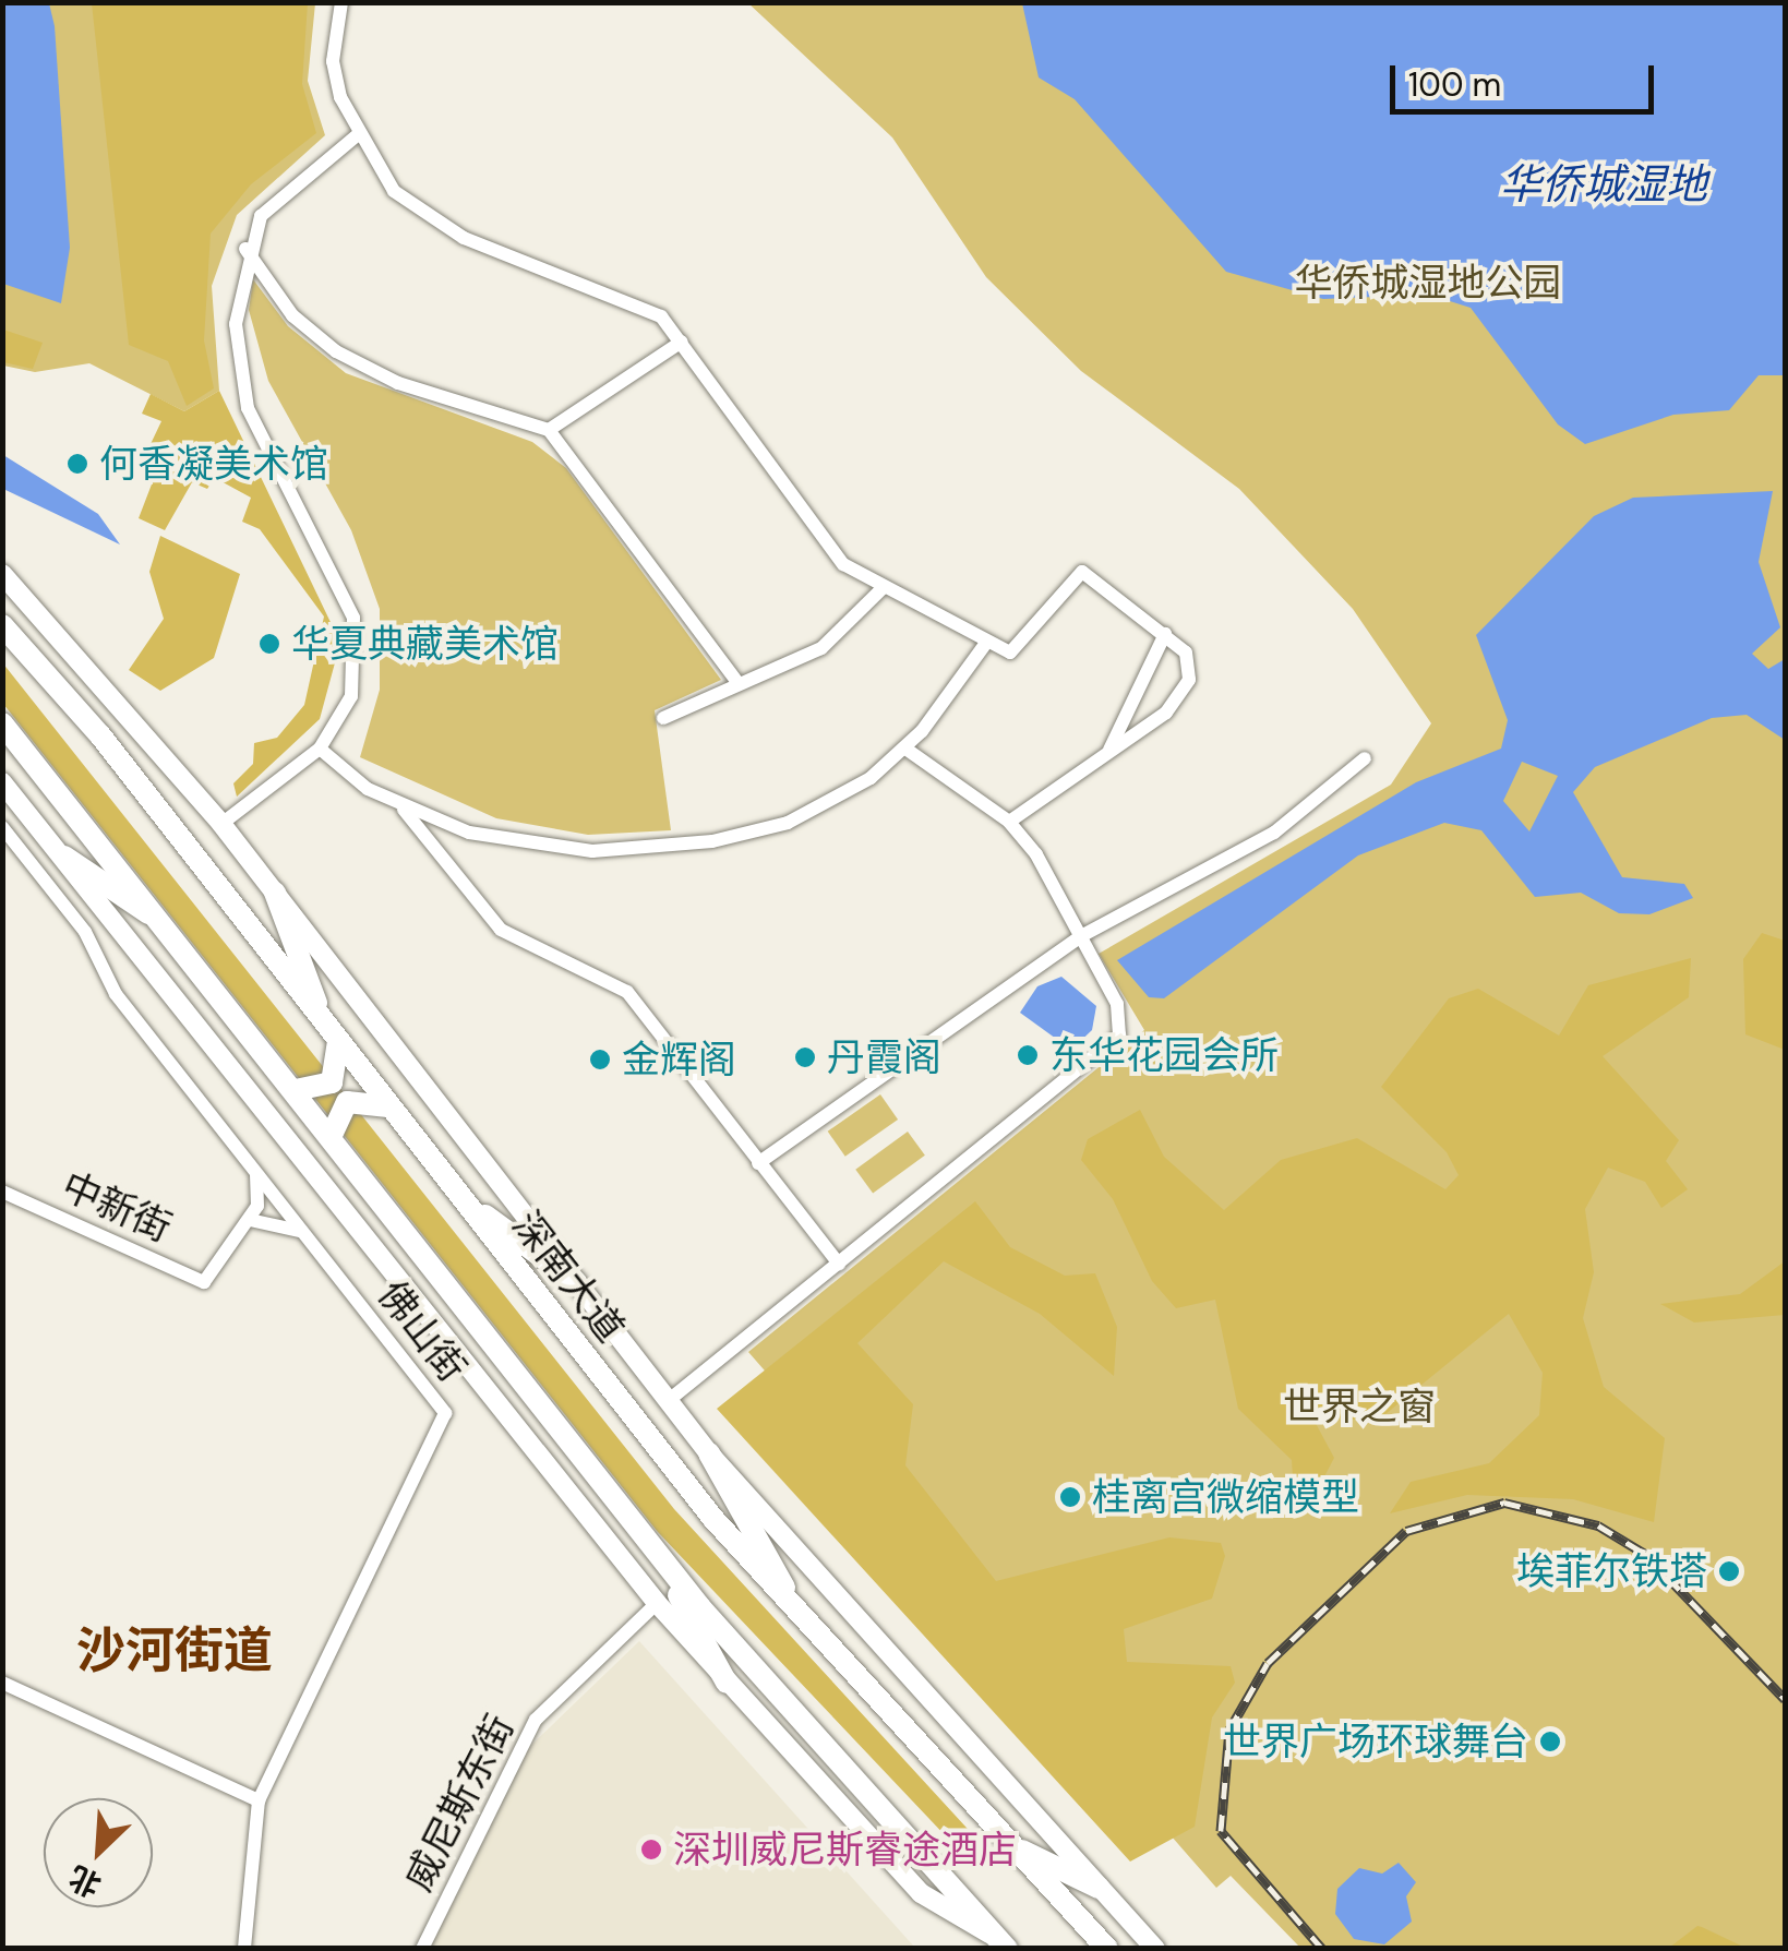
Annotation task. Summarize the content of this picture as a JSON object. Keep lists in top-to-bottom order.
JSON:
{
  "streets": {
    "main road": ["深南大道"],
    "street": ["中新街", "佛山街", "威尼斯东街"]
  },
  "districts": ["沙河街道"],
  "water": ["华侨城湿地"],
  "parks": ["华侨城湿地公园", "世界之窗"],
  "places": [
    "何香凝美术馆",
    "华夏典藏美术馆",
    "东华花园会所",
    "丹霞阁",
    "金辉阁",
    "桂离宫微缩模型",
    "埃菲尔铁塔",
    "世界广场环球舞台",
    "深圳威尼斯睿途酒店"
  ],
  "scale_bar": "100 m",
  "north": "bottom left"
}
